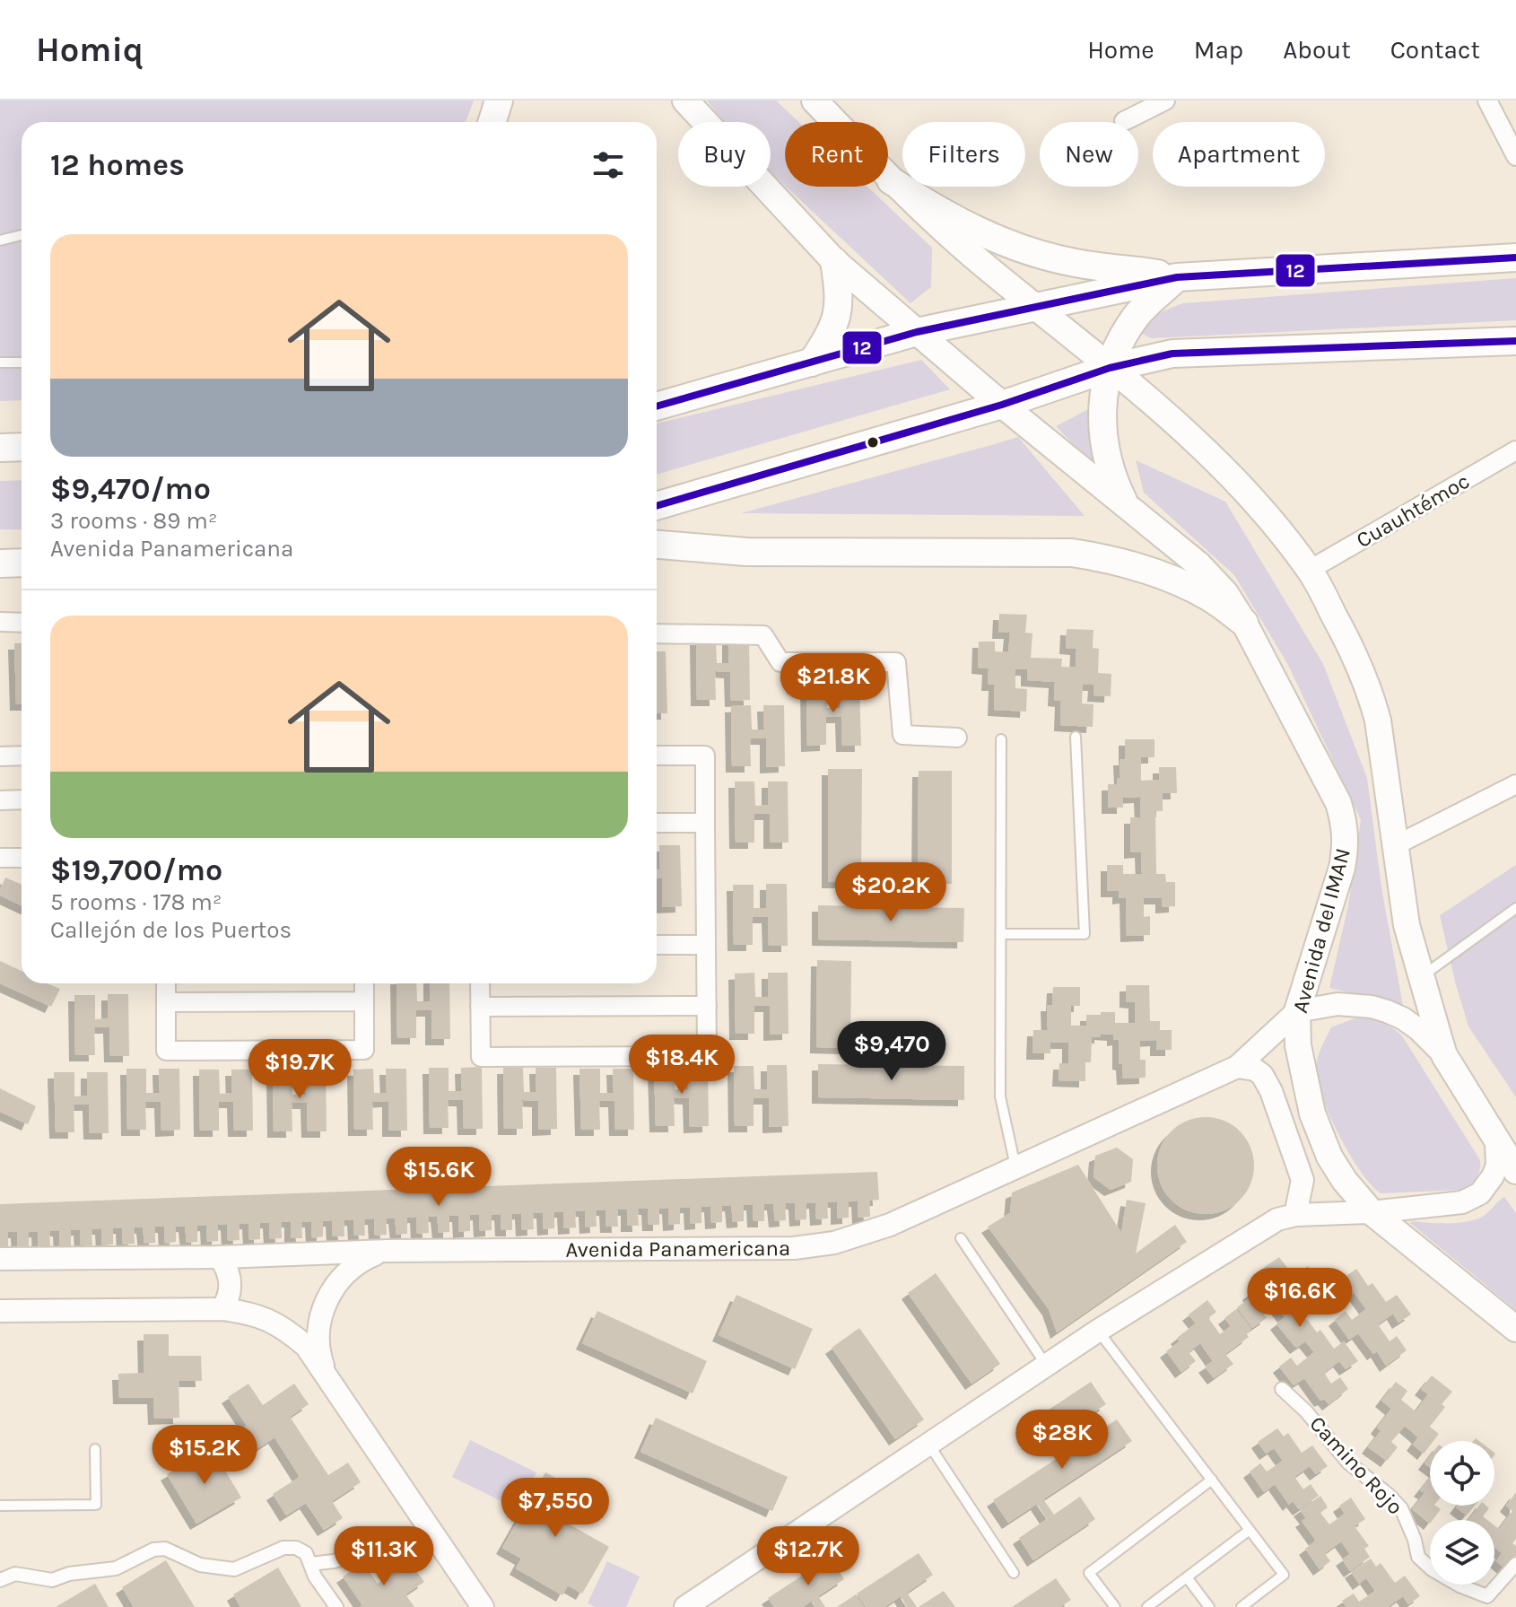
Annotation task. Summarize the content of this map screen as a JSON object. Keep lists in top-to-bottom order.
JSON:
{
  "streets": {
    "main road": ["Avenida del IMAN"],
    "street": ["Cuauhtémoc", "Avenida Panamericana", "Camino Rojo"]
  },
  "crossings": [
    ["Avenida del IMAN", "Avenida Panamericana"]
  ],
  "lines": ["transit line 12"],
  "page": {
    "header": "Homiq",
    "nav": [
      "Home",
      "Map",
      "About",
      "Contact"
    ],
    "chip": [
      "Buy",
      "Rent",
      "Filters",
      "New",
      "Apartment"
    ],
    "heading": "12 homes",
    "list": [
      {
        "name": "$9,470/mo",
        "note": "3 rooms · 89 m² · Avenida Panamericana"
      },
      {
        "name": "$19,700/mo",
        "note": "5 rooms · 178 m² · Callejón de los Puertos"
      }
    ],
    "price": [
      "$21.8K",
      "$20.2K",
      "$9,470",
      "$18.4K",
      "$19.7K",
      "$15.6K",
      "$16.6K",
      "$28K",
      "$15.2K",
      "$7,550",
      "$11.3K",
      "$12.7K"
    ]
  }
}
